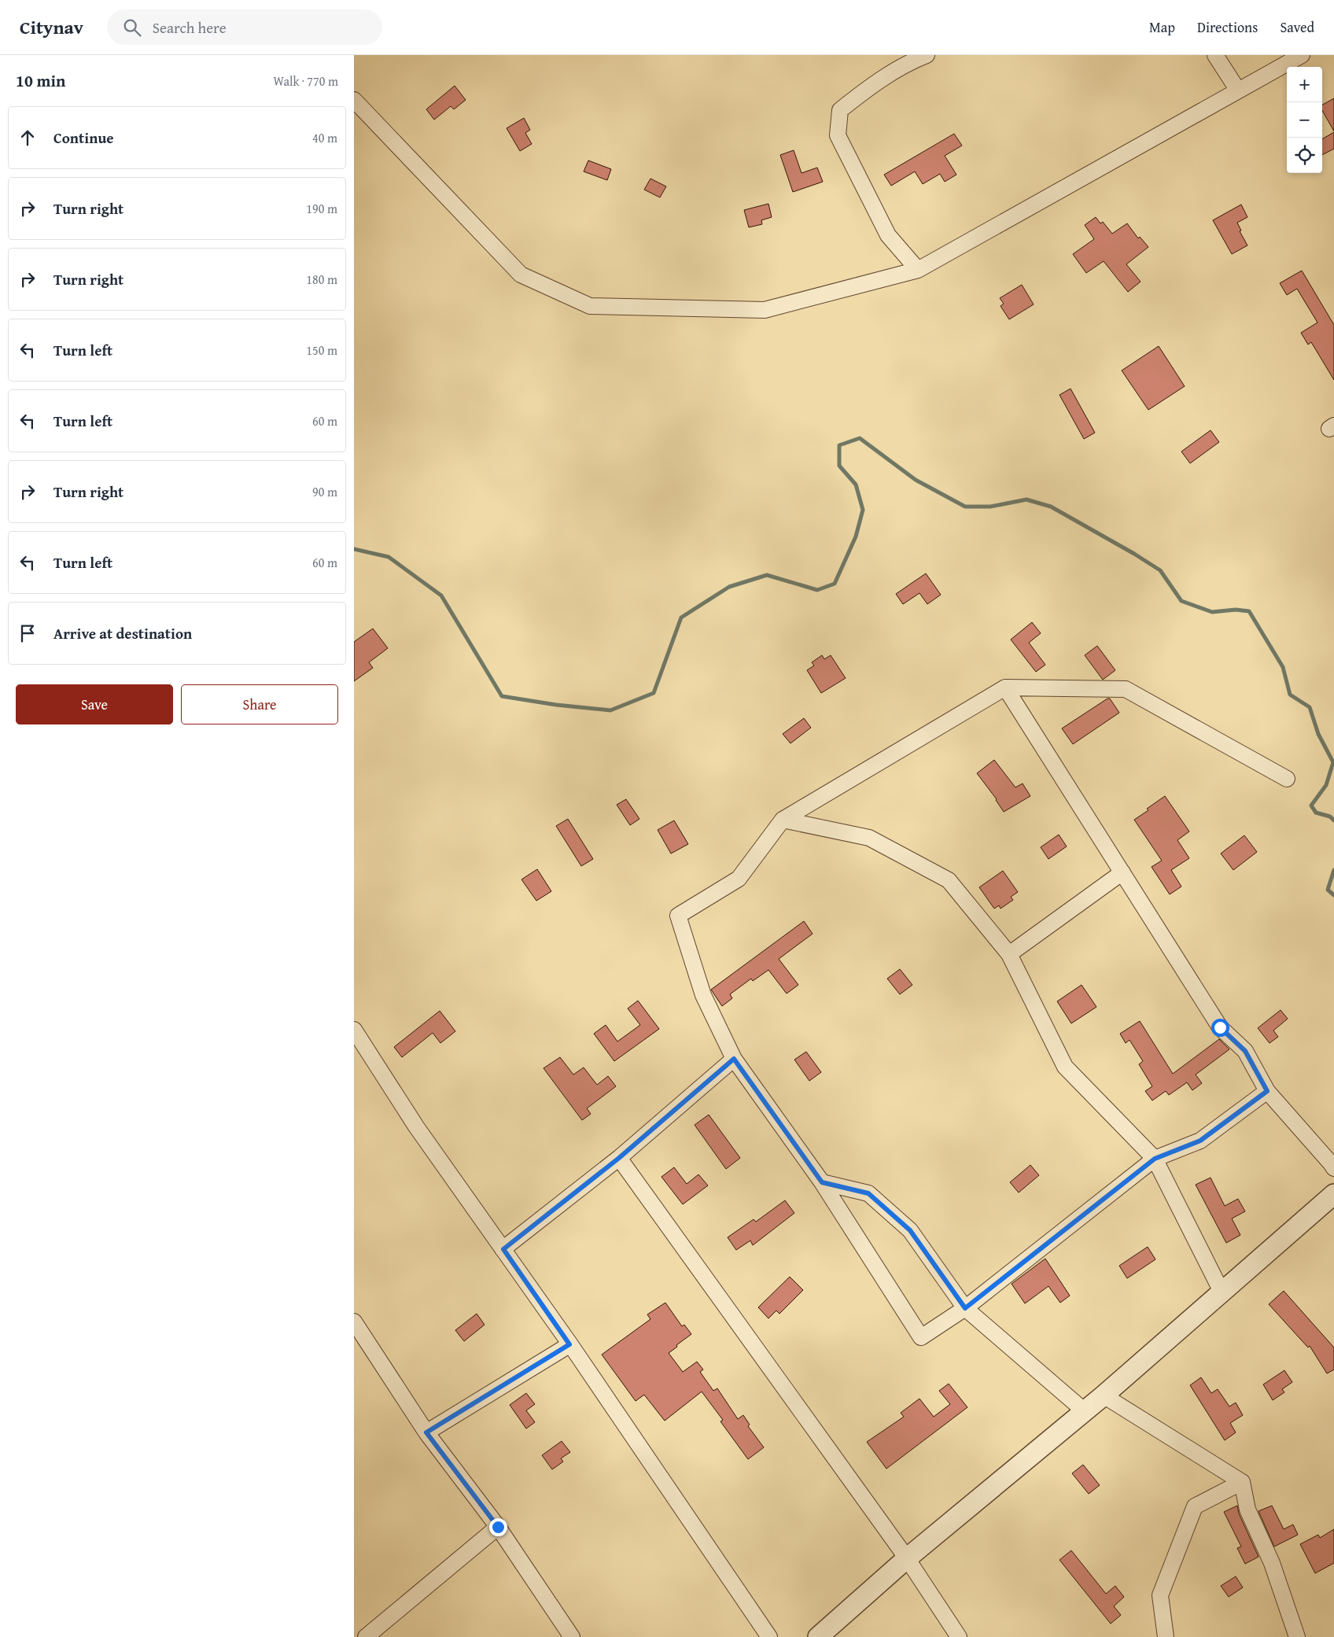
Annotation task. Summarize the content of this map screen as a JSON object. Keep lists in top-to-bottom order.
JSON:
{
  "page": {
    "header": "Citynav",
    "search": "Search here",
    "nav": ["Map", "Directions", "Saved"],
    "heading": ["10 min", "Walk · 770 m"],
    "map_buttons": ["+", "−"],
    "list": [
      ["Continue", "40 m"],
      ["Turn right", "190 m"],
      ["Turn right", "180 m"],
      ["Turn left", "150 m"],
      ["Turn left", "60 m"],
      ["Turn right", "90 m"],
      ["Turn left", "60 m"],
      "Arrive at destination"
    ],
    "buttons": ["Save", "Share"]
  }
}
